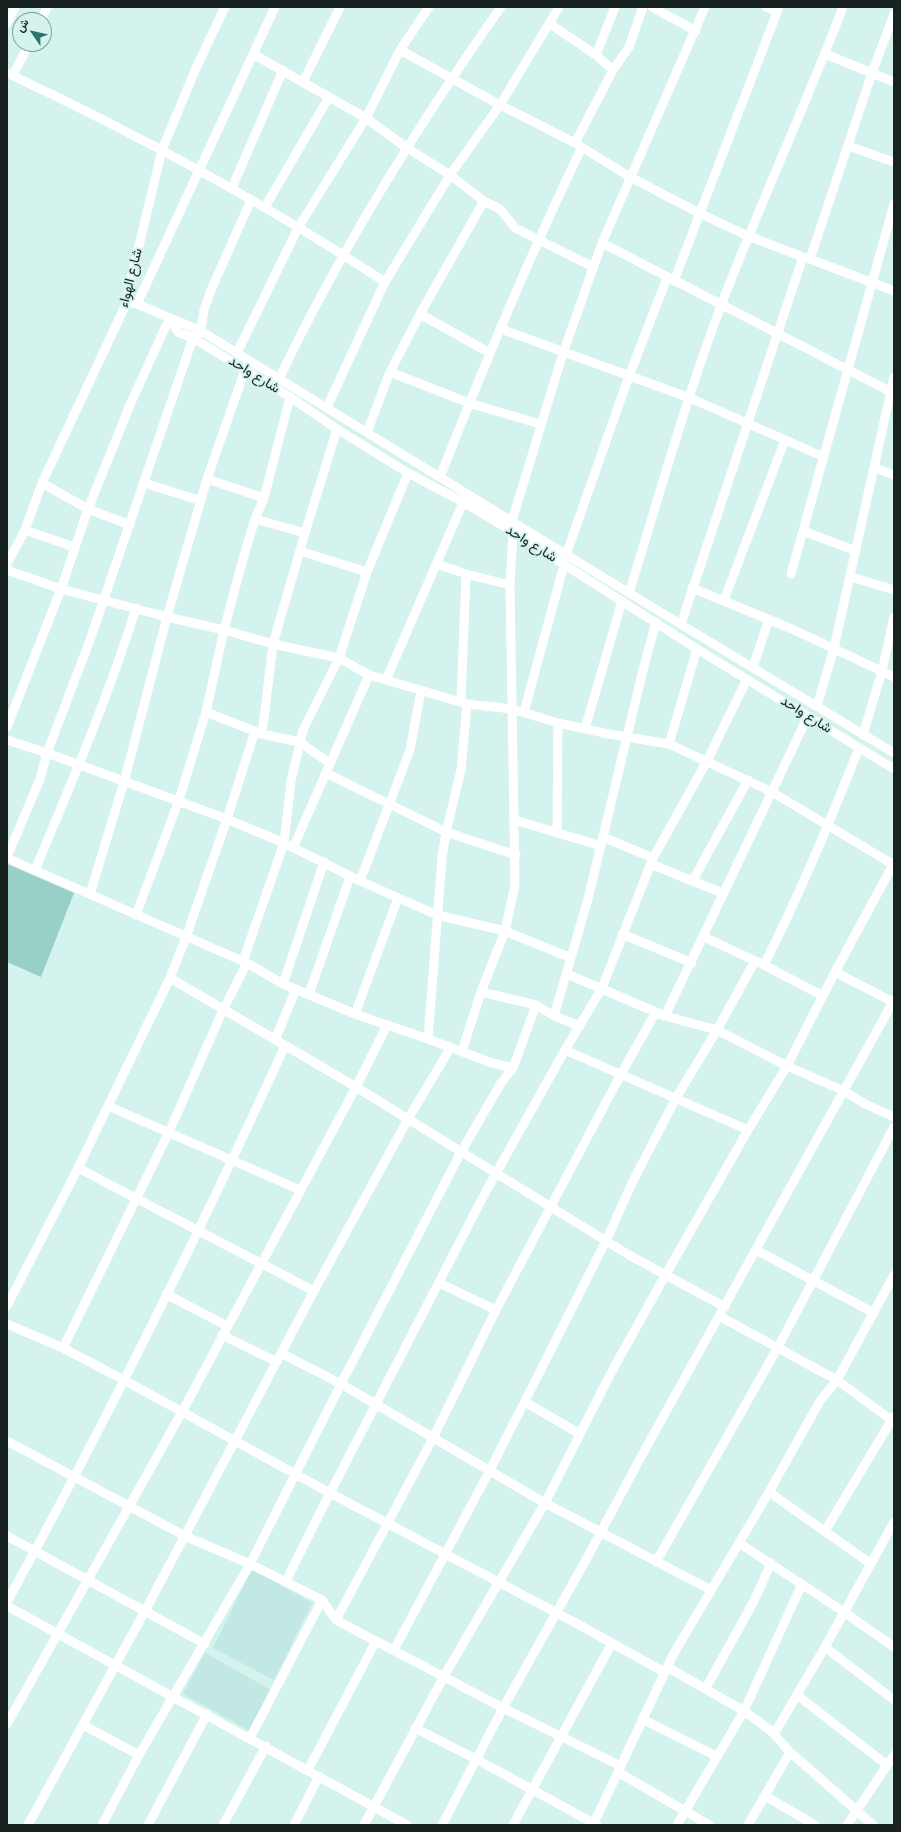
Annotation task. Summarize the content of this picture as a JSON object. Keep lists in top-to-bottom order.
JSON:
{
  "streets": {
    "street": ["شارع الهواء", "شارع واحد"]
  },
  "crossings": [
    ["شارع الهواء", "شارع واحد"]
  ],
  "north": "top left"
}
